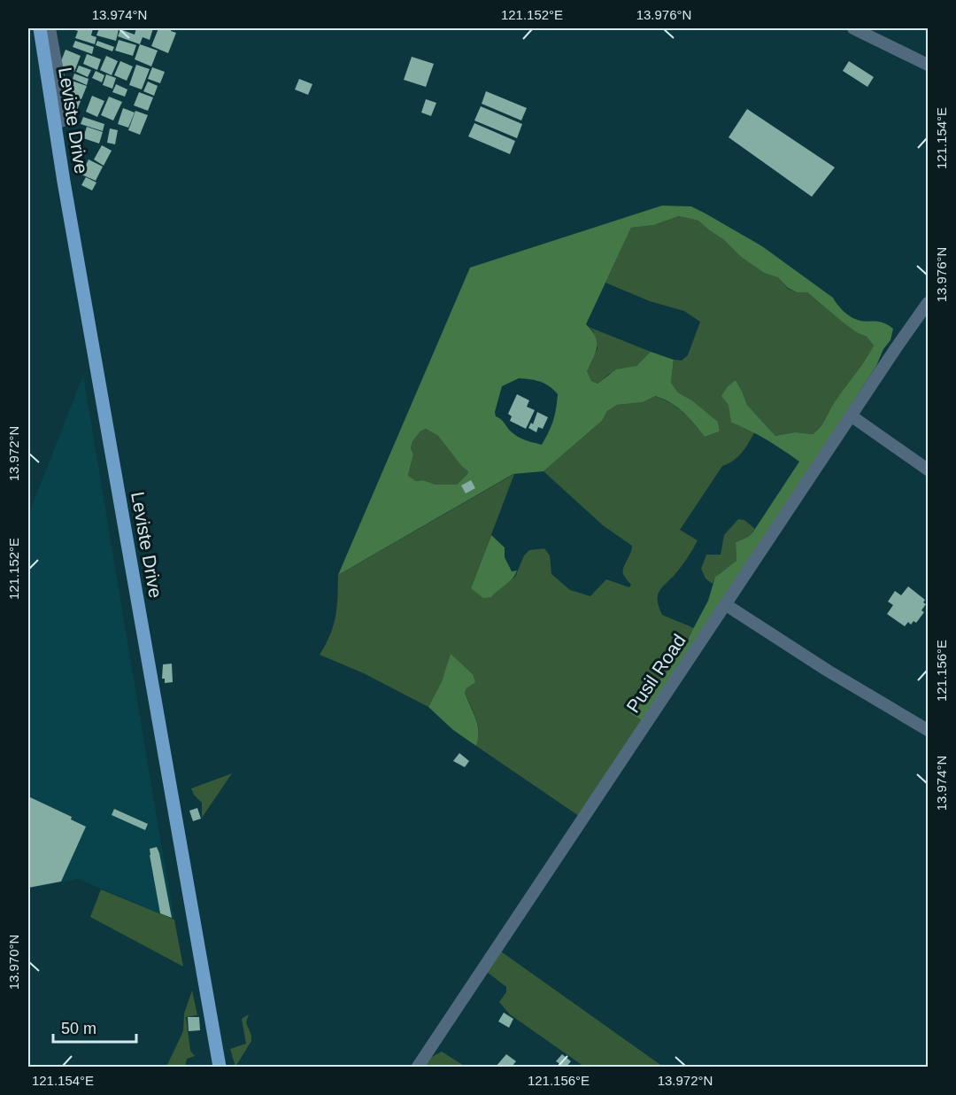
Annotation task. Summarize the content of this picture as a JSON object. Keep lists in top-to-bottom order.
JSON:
{
  "streets": {
    "main road": ["Leviste Drive"],
    "street": ["Pusil Road"]
  },
  "scale_bar": "50 m",
  "coordinates": [
    "13.974°N",
    "121.152°E",
    "13.976°N",
    "121.154°E",
    "13.972°N",
    "121.156°E",
    "13.970°N"
  ]
}
